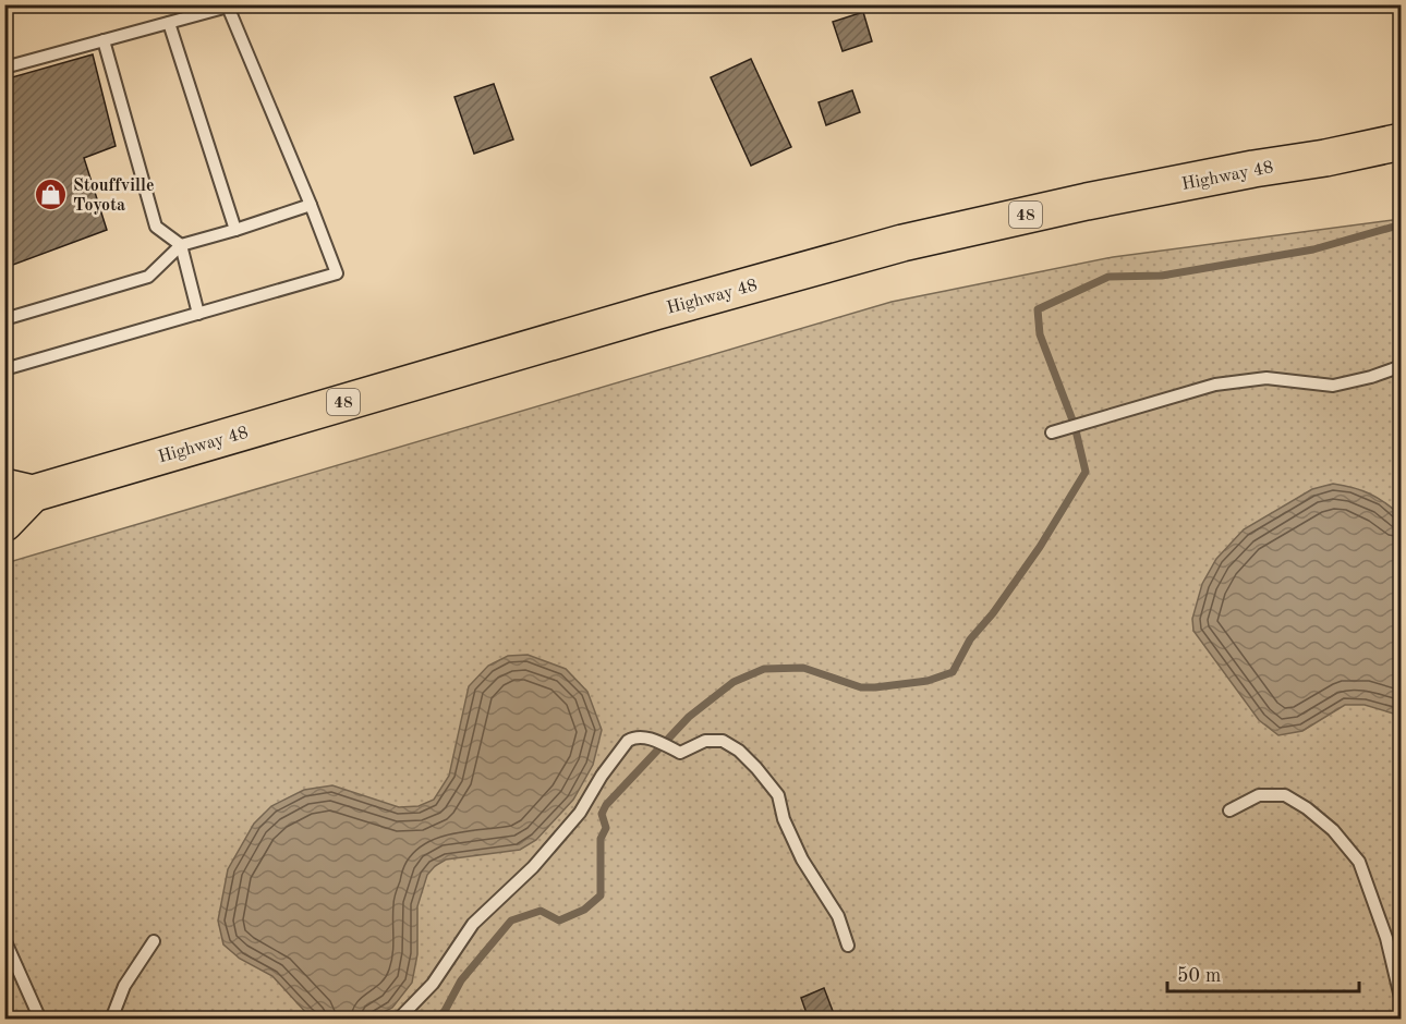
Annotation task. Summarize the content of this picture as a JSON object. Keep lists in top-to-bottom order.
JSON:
{
  "streets": {
    "main road": ["Highway 48", "48"]
  },
  "places": {
    "shop": ["Stouffville Toyota"]
  },
  "scale_bar": "50 m"
}
